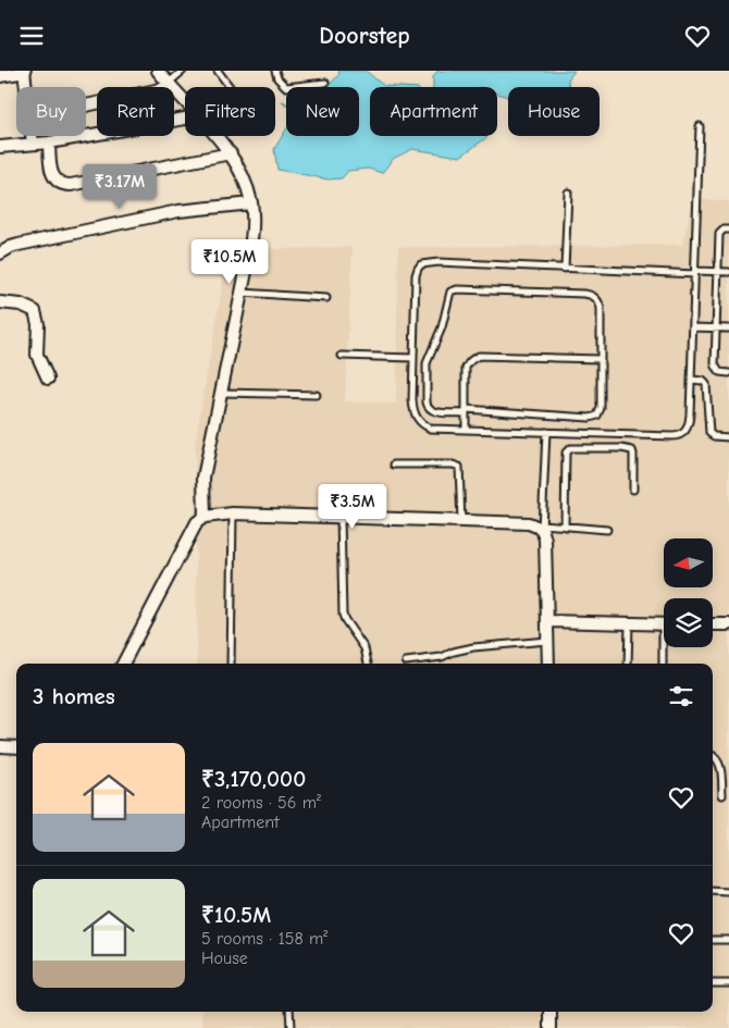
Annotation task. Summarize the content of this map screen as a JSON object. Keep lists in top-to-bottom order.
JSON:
{
  "north": "left",
  "page": {
    "header": "Doorstep",
    "chip": [
      "Buy",
      "Rent",
      "Filters",
      "New",
      "Apartment",
      "House"
    ],
    "price": ["₹3.17M", "₹10.5M", "₹3.5M"],
    "heading": "3 homes",
    "list": [
      {
        "name": "₹3,170,000",
        "note": "2 rooms · 56 m² · Apartment"
      },
      {
        "name": "₹10.5M",
        "note": "5 rooms · 158 m² · House"
      }
    ]
  }
}
